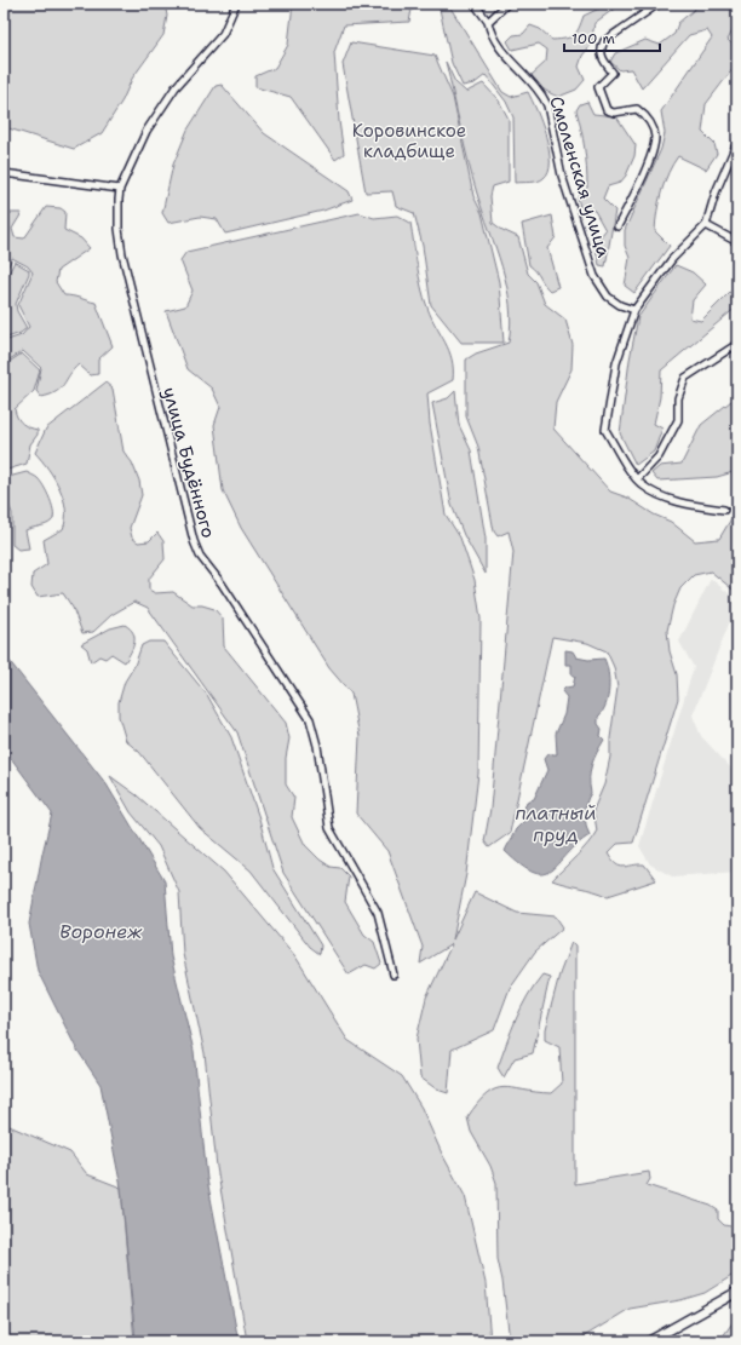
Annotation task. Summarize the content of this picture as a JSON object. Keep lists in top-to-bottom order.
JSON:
{
  "streets": {
    "street": ["Смоленская улица", "улица Будённого"]
  },
  "water": ["платный пруд", "Воронеж"],
  "parks": ["Коровинское кладбище"],
  "scale_bar": "100 m"
}
